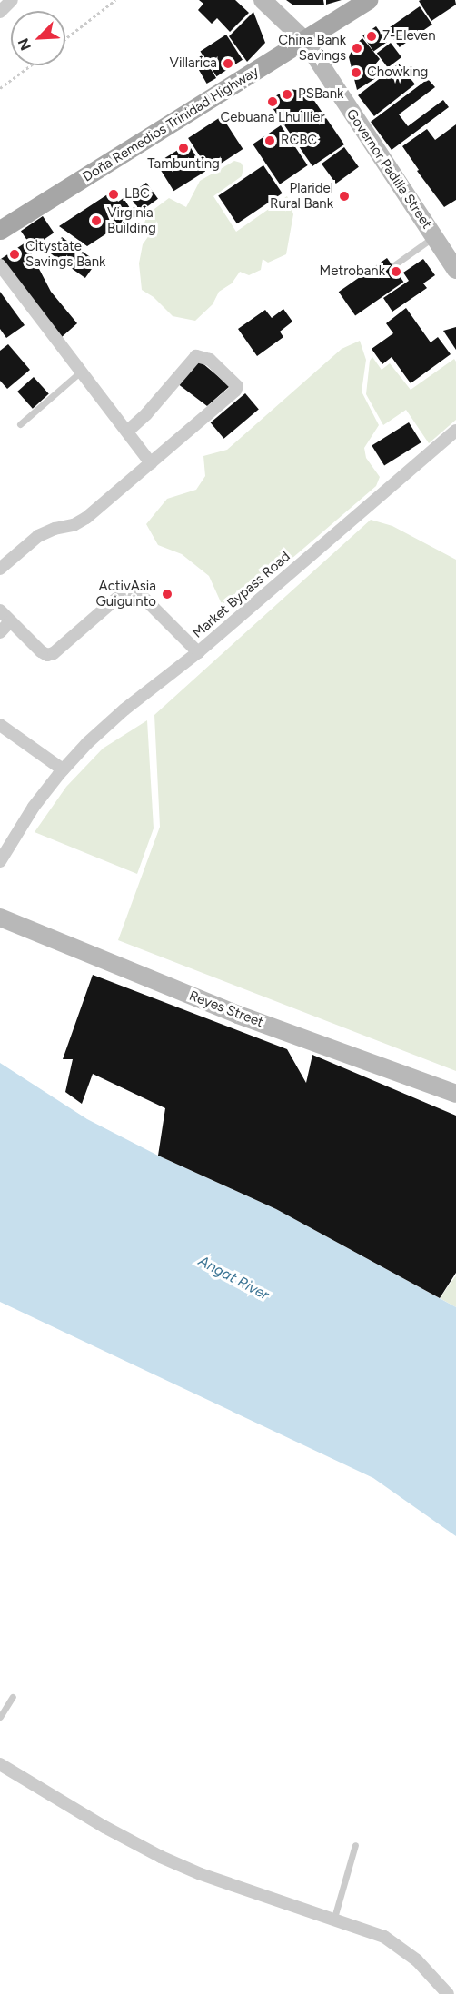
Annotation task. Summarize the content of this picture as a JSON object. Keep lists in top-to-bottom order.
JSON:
{
  "streets": {
    "main road": ["Doña Remedios Trinidad Highway"],
    "street": ["Governor Padilla Street", "Market Bypass Road", "Reyes Street"]
  },
  "crossings": [
    ["Doña Remedios Trinidad Highway", "Governor Padilla Street"]
  ],
  "water": ["Angat River"],
  "places": [
    "7-Eleven",
    "China Bank Savings",
    "Villarica",
    "Chowking",
    "PSBank",
    "Cebuana Lhuillier",
    "RCBC",
    "Tambunting",
    "LBC",
    "Plaridel Rural Bank",
    "Virginia Building",
    "Citystate Savings Bank",
    "Metrobank",
    "ActivAsia Guiguinto"
  ],
  "north": "bottom left"
}
